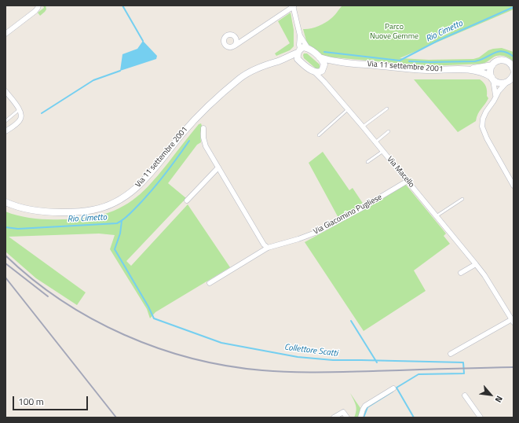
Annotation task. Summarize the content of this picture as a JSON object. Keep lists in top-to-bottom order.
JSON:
{
  "streets": {
    "main road": ["Via 11 settembre 2001"],
    "street": ["Via Macello", "Via Giacomino Pugliese"]
  },
  "crossings": [
    ["Via 11 settembre 2001", "Via Macello"],
    ["Via Macello", "Via Giacomino Pugliese"]
  ],
  "water": ["Rio Cimetto", "Collettore Scatti"],
  "parks": ["Parco Nuove Gemme"],
  "scale_bar": "100 m",
  "north": "bottom right"
}
